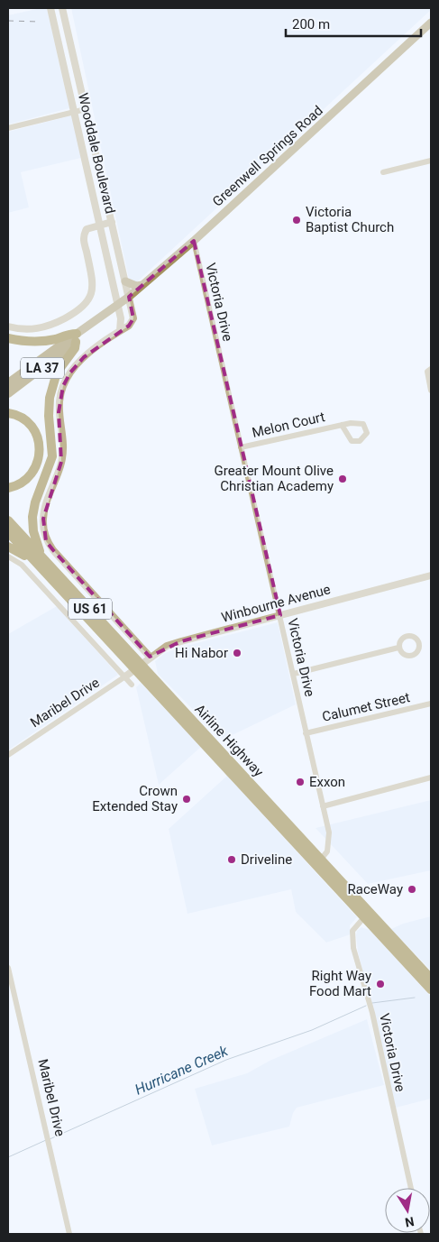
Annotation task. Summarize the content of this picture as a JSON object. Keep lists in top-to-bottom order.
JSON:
{
  "streets": {
    "highway": ["US 61", "Airline Highway"],
    "main road": ["Greenwell Springs Road", "LA 37"],
    "street": [
      "Wooddale Boulevard",
      "Victoria Drive",
      "Melon Court",
      "Winbourne Avenue",
      "Maribel Drive",
      "Calumet Street"
    ]
  },
  "crossings": [
    ["Wooddale Boulevard", "Greenwell Springs Road"],
    ["Greenwell Springs Road", "Victoria Drive"],
    ["Victoria Drive", "Melon Court"],
    ["Victoria Drive", "Winbourne Avenue"],
    ["Victoria Drive", "Calumet Street"],
    ["Victoria Drive", "Airline Highway"],
    ["Winbourne Avenue", "Maribel Drive"],
    ["Winbourne Avenue", "Airline Highway"],
    ["Maribel Drive", "Airline Highway"]
  ],
  "water": ["Hurricane Creek"],
  "places": [
    "Victoria Baptist Church",
    "Greater Mount Olive Christian Academy",
    "Hi Nabor",
    "Exxon",
    "Crown Extended Stay",
    "Driveline",
    "RaceWay",
    "Right Way Food Mart"
  ],
  "scale_bar": "200 m",
  "north": "bottom"
}
